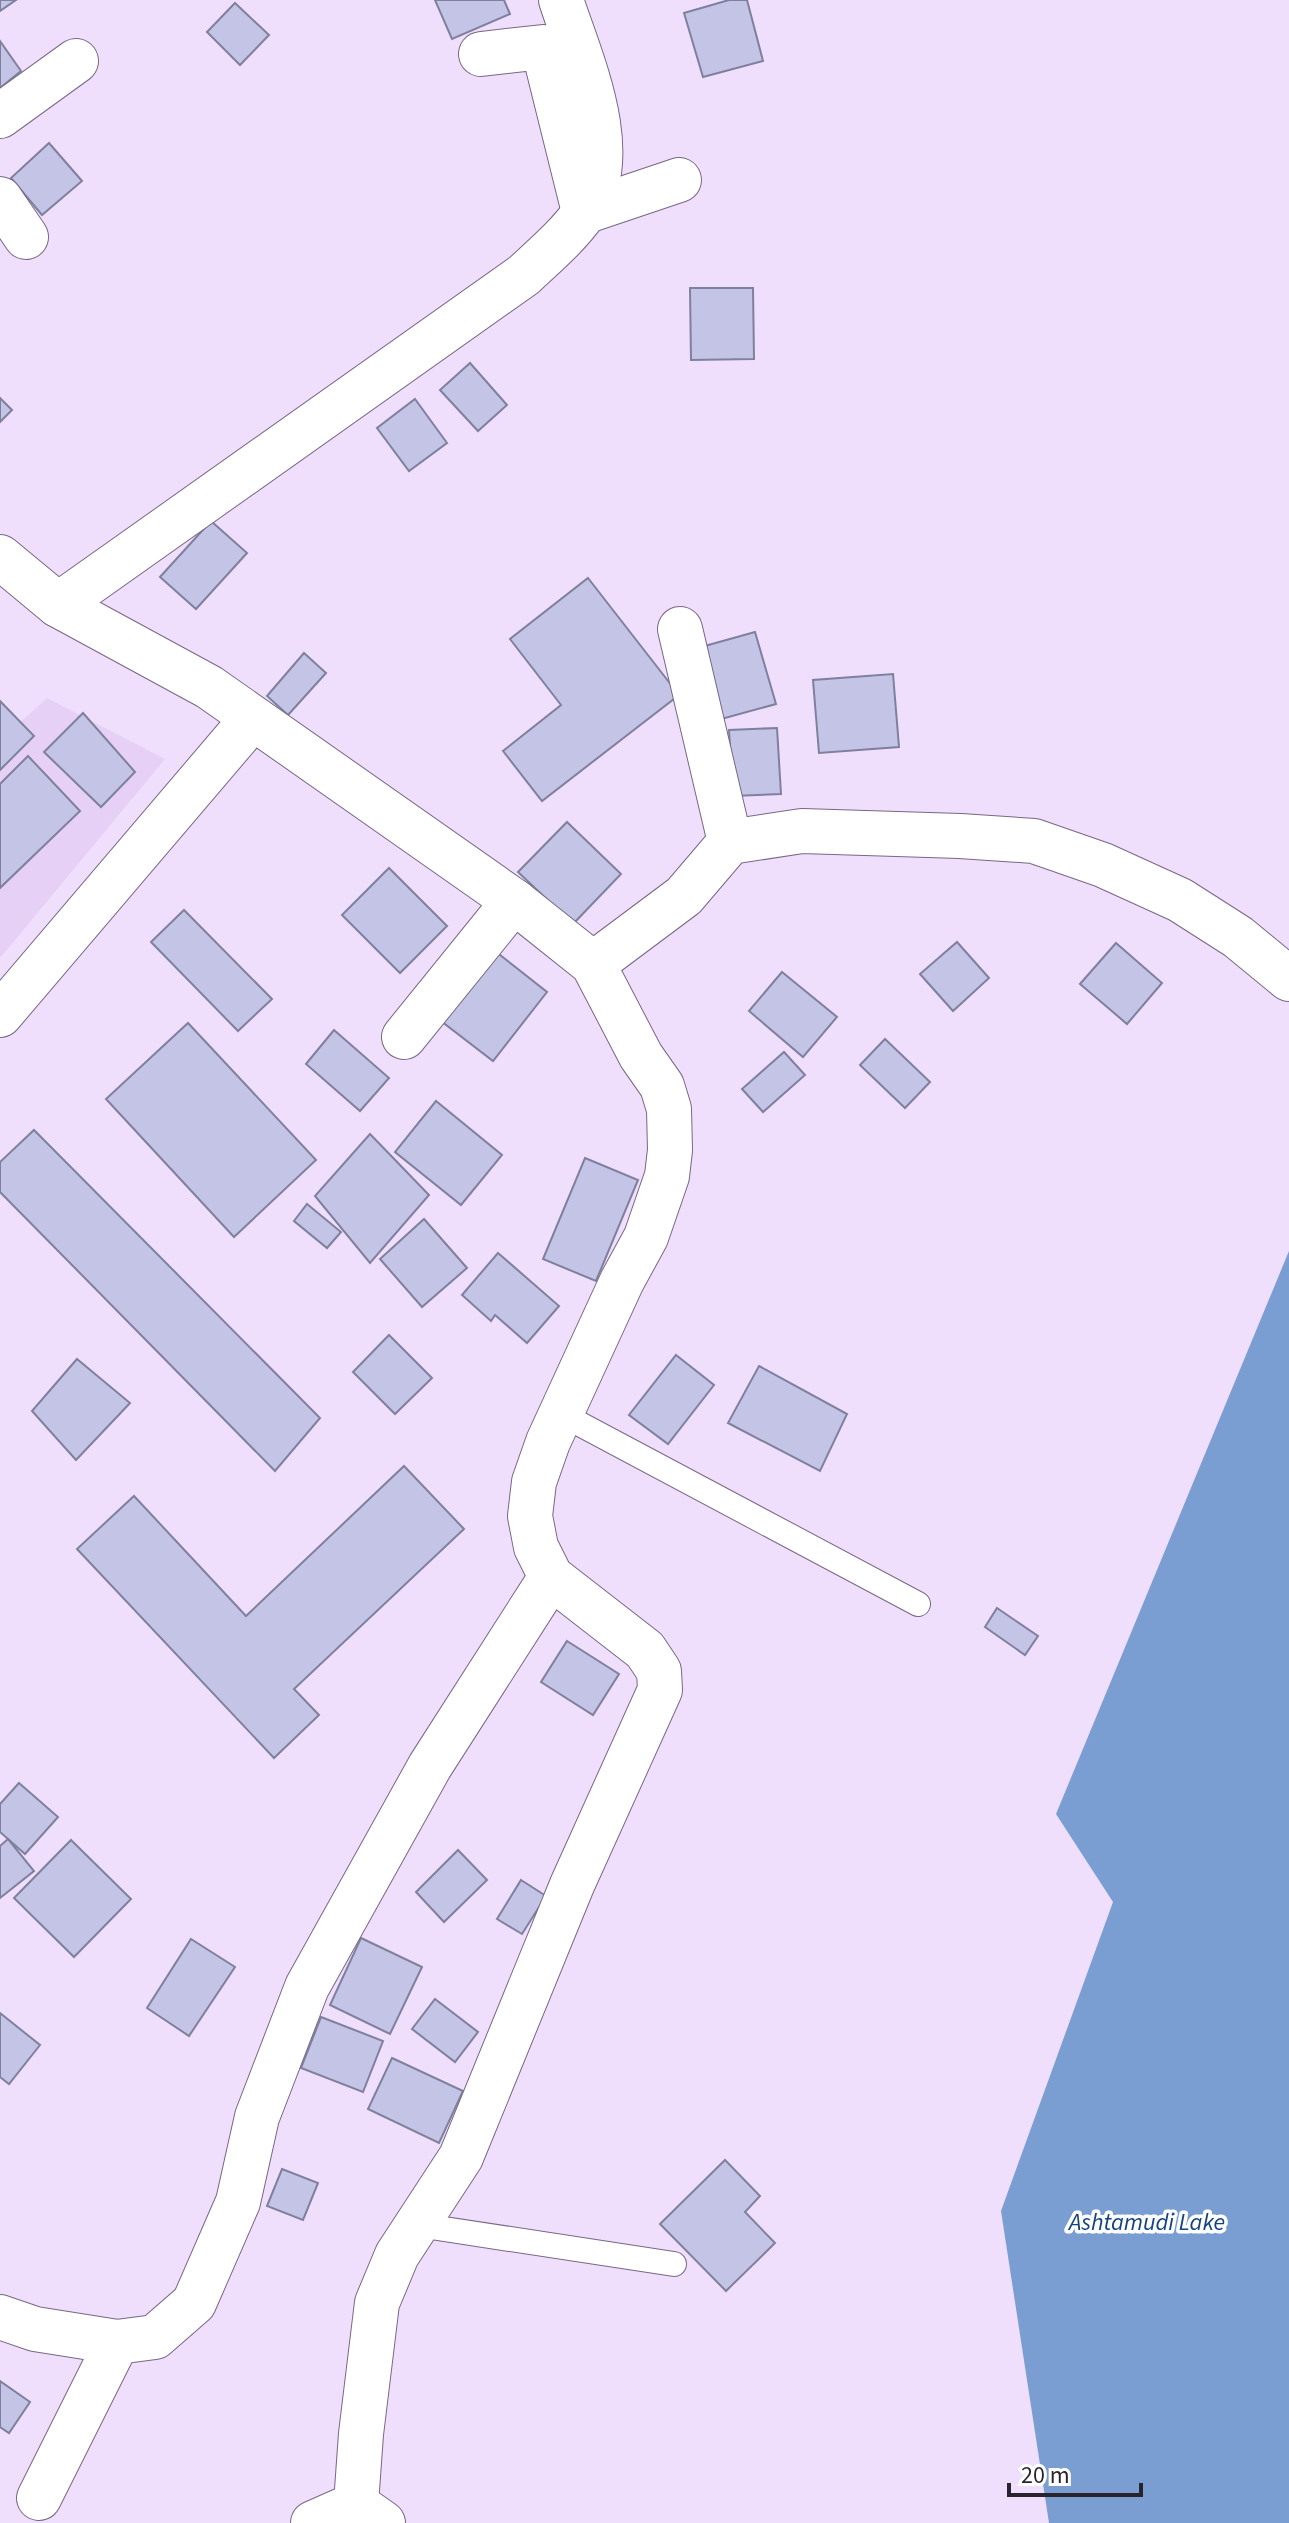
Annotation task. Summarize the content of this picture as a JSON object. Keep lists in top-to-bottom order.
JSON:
{
  "water": ["Ashtamudi Lake"],
  "scale_bar": "20 m"
}
